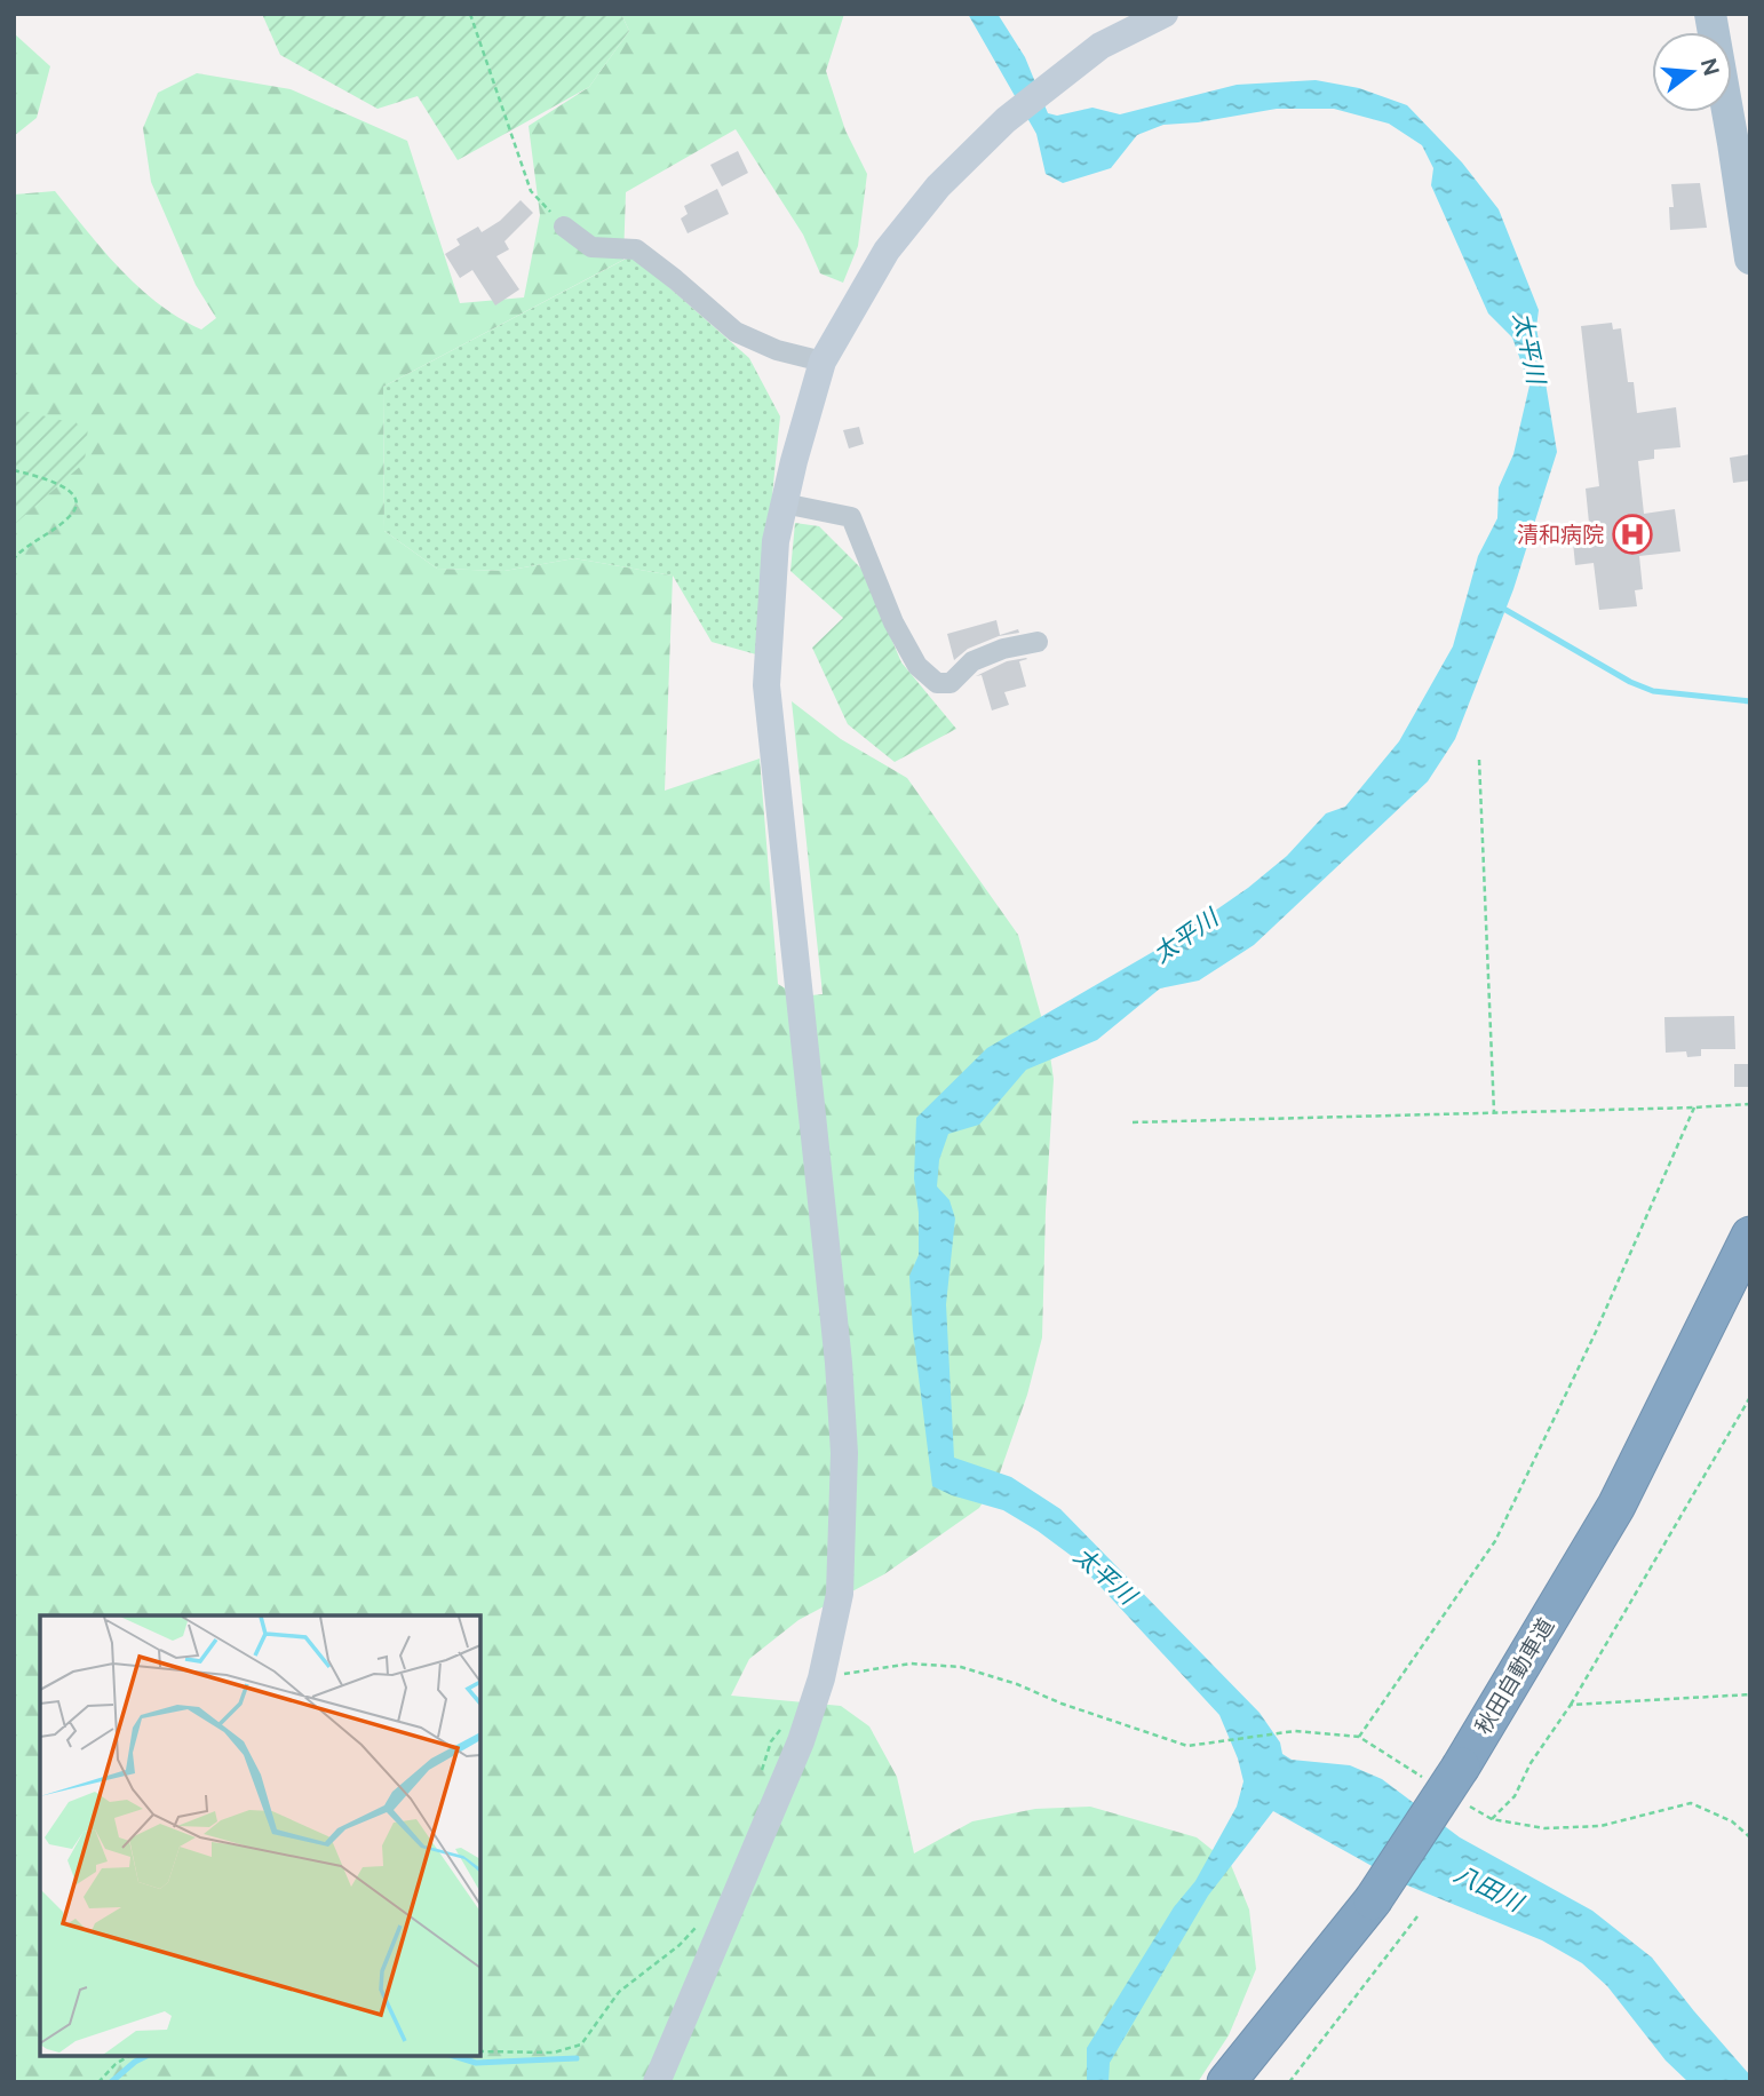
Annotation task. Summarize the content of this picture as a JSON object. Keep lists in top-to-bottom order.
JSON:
{
  "streets": {
    "highway": ["秋田自動車道"]
  },
  "water": ["太平川", "八田川"],
  "places": {
    "hospital": ["清和病院"]
  },
  "north": "right"
}
